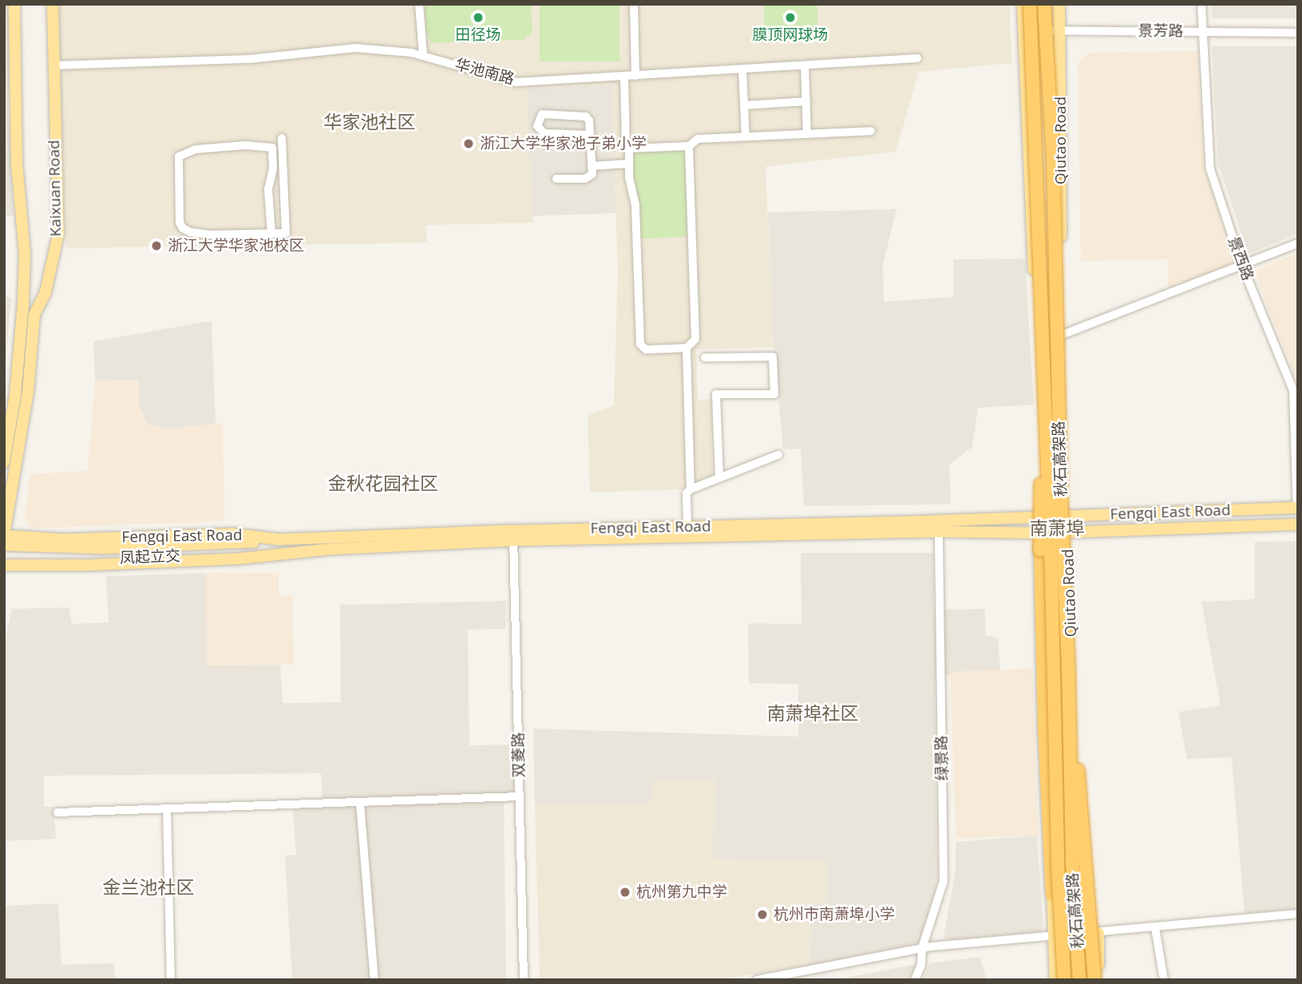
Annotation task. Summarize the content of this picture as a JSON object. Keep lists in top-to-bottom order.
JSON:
{
  "streets": {
    "highway": ["秋石高架路"],
    "main road": [
      "Qiutao Road",
      "Kaixuan Road",
      "Fengqi East Road",
      "凤起立交"
    ],
    "street": [
      "景芳路",
      "华池南路",
      "景西路",
      "双菱路",
      "绿景路"
    ]
  },
  "crossings": [
    ["景芳路", "Qiutao Road"],
    ["景芳路", "景西路"],
    ["华池南路", "Kaixuan Road"],
    ["Qiutao Road", "Fengqi East Road"],
    ["Kaixuan Road", "Fengqi East Road"],
    ["景西路", "Fengqi East Road"],
    ["Fengqi East Road", "凤起立交"],
    ["Fengqi East Road", "双菱路"],
    ["Fengqi East Road", "绿景路"]
  ],
  "districts": [
    "华家池社区",
    "金秋花园社区",
    "南萧埠",
    "南萧埠社区",
    "金兰池社区"
  ],
  "places": [
    "田径场",
    "膜顶网球场",
    "浙江大学华家池子弟小学",
    "浙江大学华家池校区",
    "杭州第九中学",
    "杭州市南萧埠小学"
  ]
}
